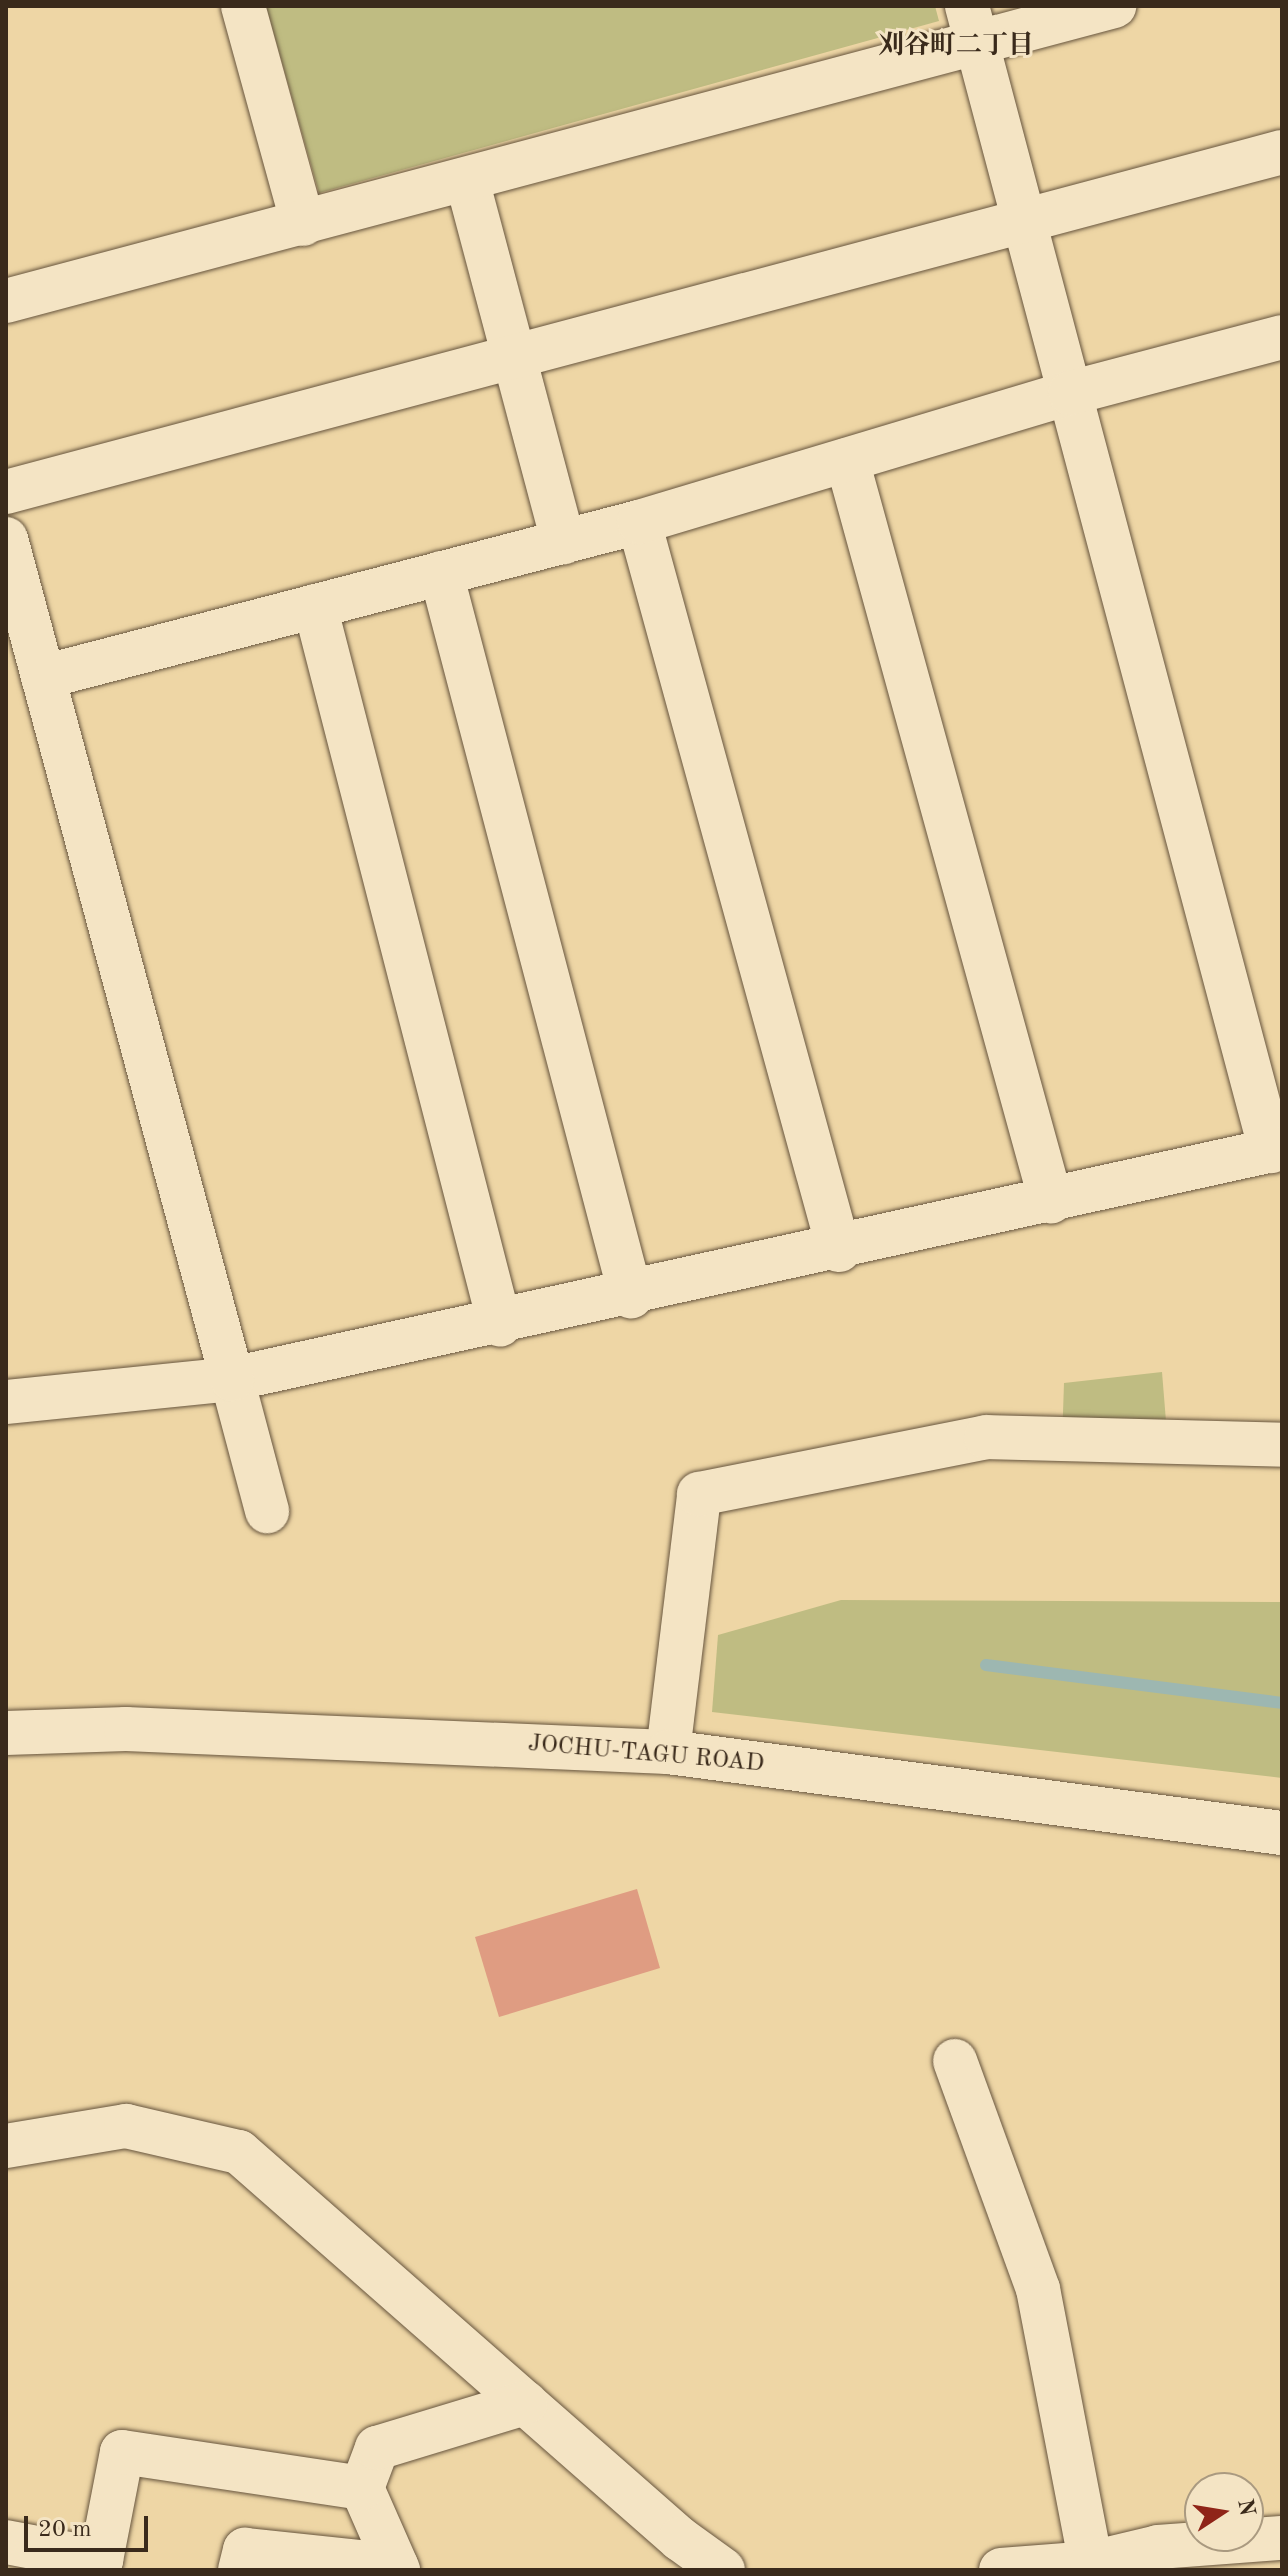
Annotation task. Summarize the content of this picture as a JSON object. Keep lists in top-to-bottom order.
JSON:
{
  "streets": {
    "street": ["JOCHU-TAGU ROAD"]
  },
  "districts": ["刈谷町二丁目"],
  "scale_bar": "20 m",
  "north": "right"
}
